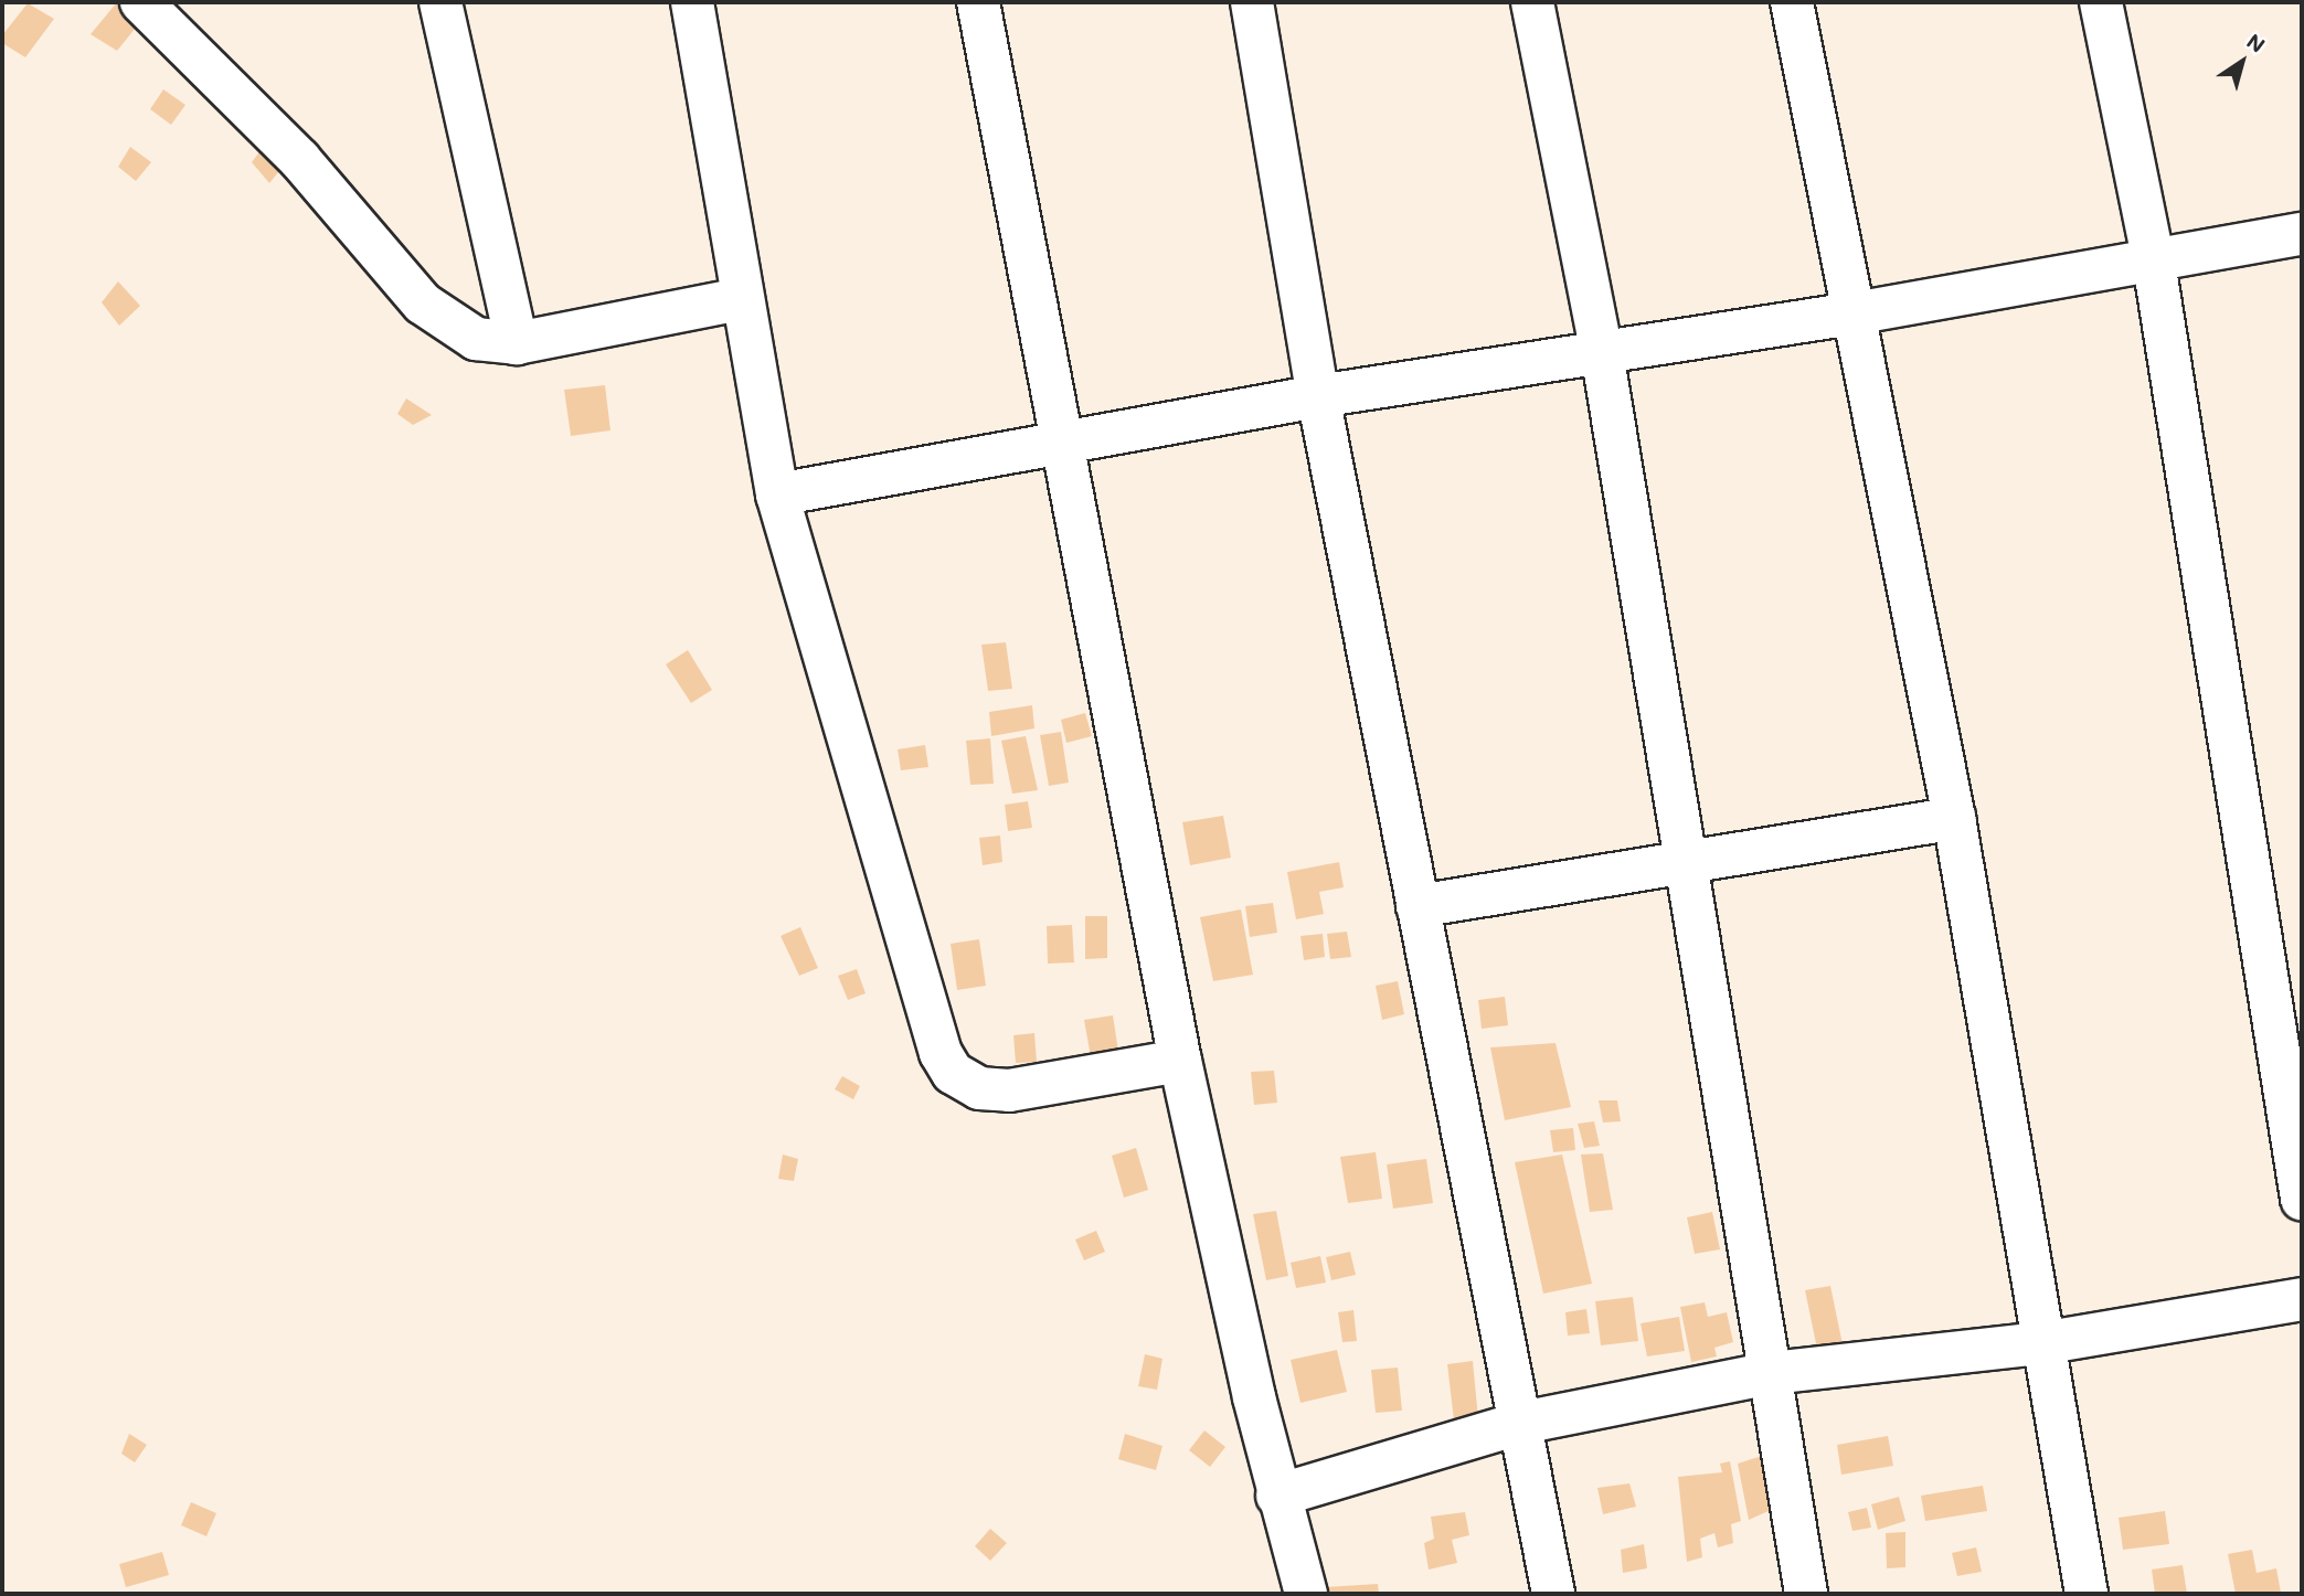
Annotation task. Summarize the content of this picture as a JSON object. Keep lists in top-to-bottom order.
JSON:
{
  "north": "top right"
}
